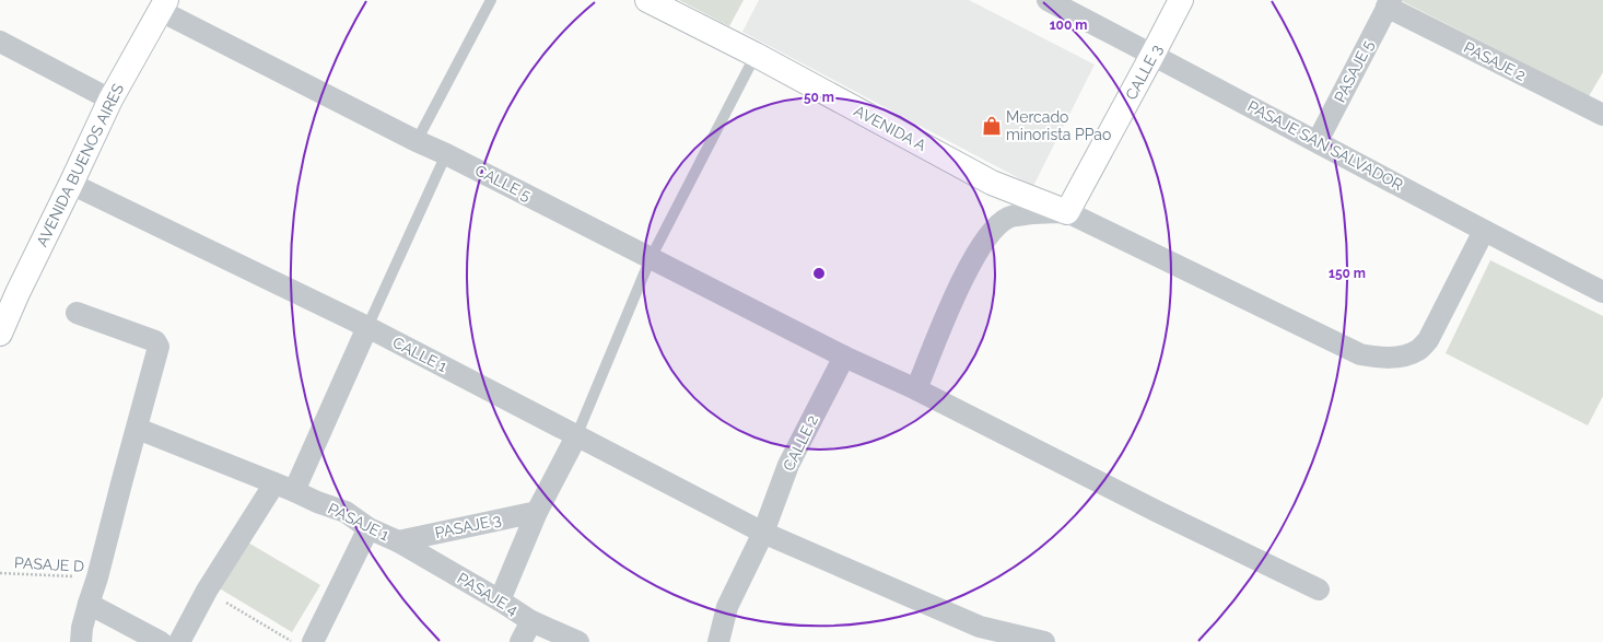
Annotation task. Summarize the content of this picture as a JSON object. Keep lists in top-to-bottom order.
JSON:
{
  "streets": {
    "main road": ["CALLE 3", "AVENIDA A", "AVENIDA BUENOS AIRES"],
    "street": [
      "PASAJE 2",
      "PASAJE 5",
      "PASAJE SAN SALVADOR",
      "CALLE 5",
      "CALLE 1",
      "CALLE 2",
      "PASAJE 1",
      "PASAJE 3",
      "PASAJE 4"
    ],
    "path": ["PASAJE D"]
  },
  "crossings": [
    ["PASAJE 2", "PASAJE 5"],
    ["PASAJE 5", "PASAJE SAN SALVADOR"],
    ["CALLE 3", "AVENIDA A"],
    ["CALLE 3", "PASAJE SAN SALVADOR"],
    ["AVENIDA BUENOS AIRES", "CALLE 5"],
    ["AVENIDA BUENOS AIRES", "CALLE 1"],
    ["CALLE 5", "CALLE 2"],
    ["CALLE 1", "CALLE 2"],
    ["PASAJE 1", "PASAJE 3"],
    ["PASAJE 1", "PASAJE 4"],
    ["PASAJE 3", "PASAJE 4"]
  ],
  "places": {
    "shop": ["Mercado minorista PPao"]
  },
  "rings": ["100 m", "50 m", "150 m"]
}
